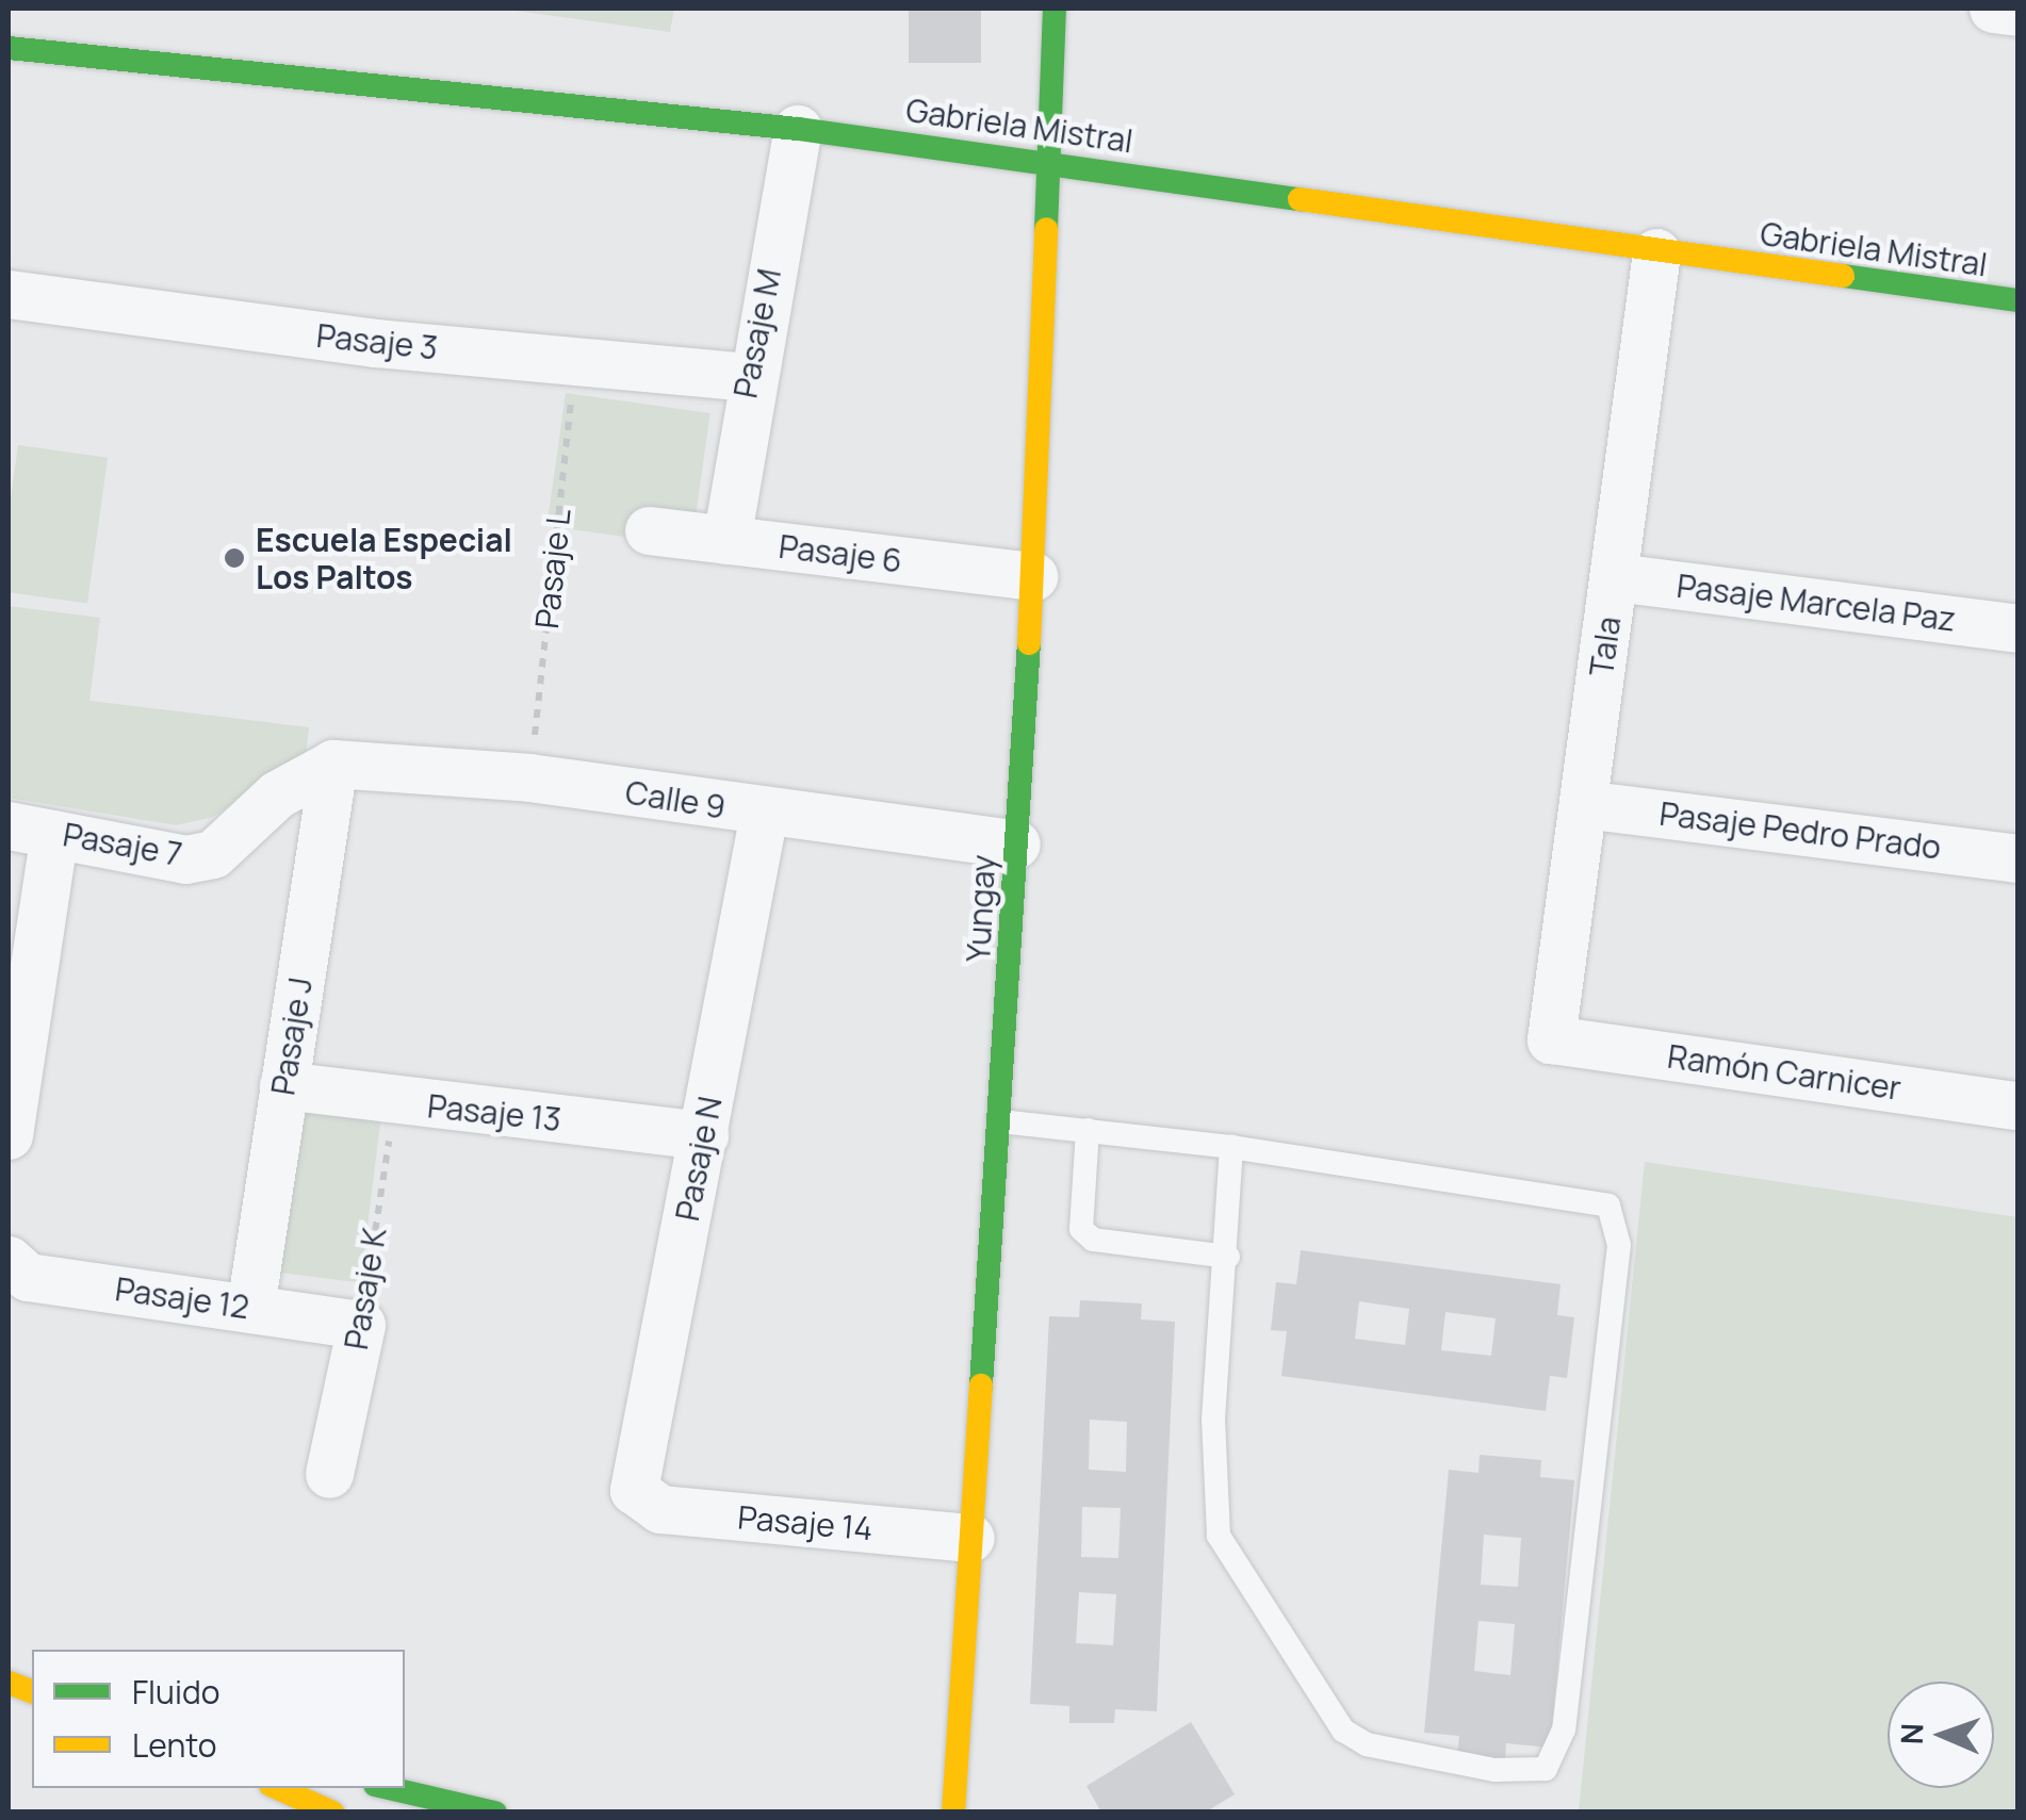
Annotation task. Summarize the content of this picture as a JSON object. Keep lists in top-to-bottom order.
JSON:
{
  "streets": {
    "street": [
      "Gabriela Mistral",
      "Pasaje M",
      "Pasaje 3",
      "Pasaje 6",
      "Pasaje Marcela Paz",
      "Tala",
      "Calle 9",
      "Pasaje Pedro Prado",
      "Pasaje 7",
      "Yungay",
      "Pasaje J",
      "Ramón Carnicer",
      "Pasaje 13",
      "Pasaje N",
      "Pasaje K",
      "Pasaje 12",
      "Pasaje 14"
    ],
    "path": ["Pasaje L"]
  },
  "crossings": [
    ["Gabriela Mistral", "Pasaje M"],
    ["Gabriela Mistral", "Tala"],
    ["Gabriela Mistral", "Yungay"],
    ["Pasaje M", "Pasaje 3"],
    ["Pasaje M", "Pasaje 6"],
    ["Pasaje 3", "Pasaje L"],
    ["Pasaje 6", "Yungay"],
    ["Pasaje L", "Calle 9"],
    ["Pasaje Marcela Paz", "Tala"],
    ["Tala", "Pasaje Pedro Prado"],
    ["Tala", "Ramón Carnicer"],
    ["Calle 9", "Pasaje 7"],
    ["Calle 9", "Yungay"],
    ["Calle 9", "Pasaje J"],
    ["Calle 9", "Pasaje N"],
    ["Pasaje 7", "Pasaje J"],
    ["Yungay", "Pasaje 14"],
    ["Pasaje J", "Pasaje 13"],
    ["Pasaje J", "Pasaje 12"],
    ["Pasaje 13", "Pasaje N"],
    ["Pasaje 13", "Pasaje K"],
    ["Pasaje N", "Pasaje 14"],
    ["Pasaje K", "Pasaje 12"]
  ],
  "places": ["Escuela Especial Los Paltos"],
  "legend": ["Fluido", "Lento"],
  "north": "left"
}
